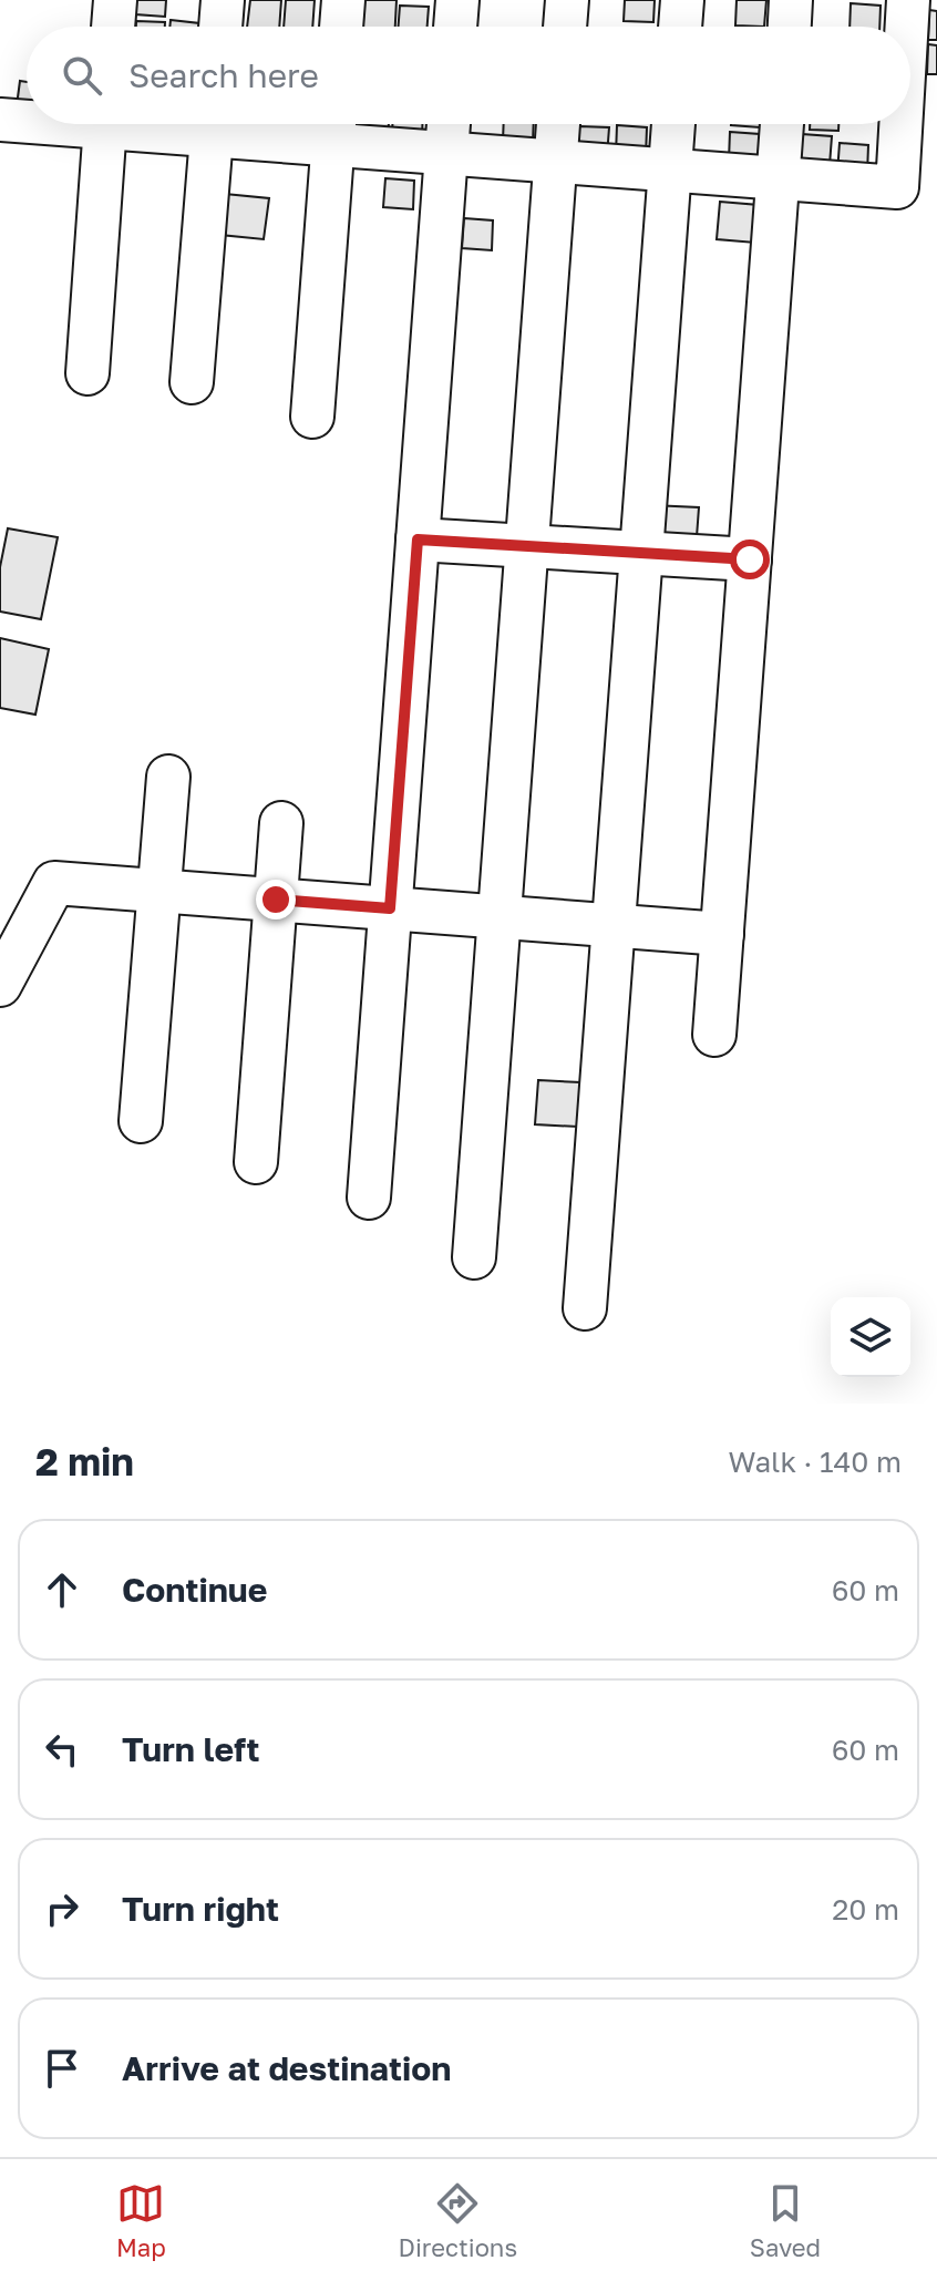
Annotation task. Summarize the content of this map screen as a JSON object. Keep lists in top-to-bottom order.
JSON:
{
  "page": {
    "search": "Search here",
    "heading": ["2 min", "Walk · 140 m"],
    "list": [
      ["Continue", "60 m"],
      ["Turn left", "60 m"],
      ["Turn right", "20 m"],
      "Arrive at destination"
    ],
    "nav": ["Map", "Directions", "Saved"]
  }
}
